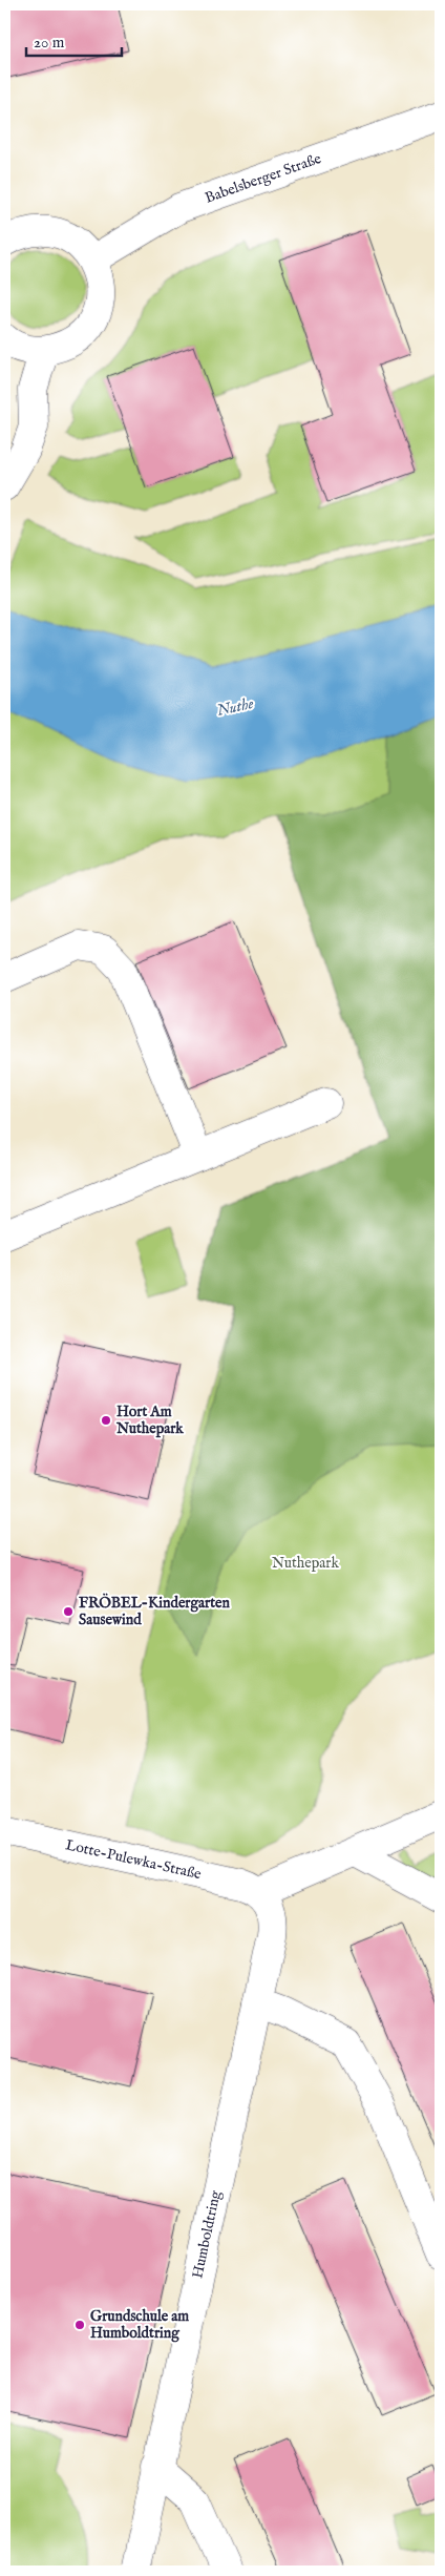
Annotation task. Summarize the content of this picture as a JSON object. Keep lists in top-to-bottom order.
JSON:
{
  "streets": {
    "street": ["Babelsberger Straße", "Lotte-Pulewka-Straße", "Humboldtring"]
  },
  "crossings": [
    ["Lotte-Pulewka-Straße", "Humboldtring"]
  ],
  "water": ["Nuthe"],
  "parks": ["Nuthepark"],
  "places": ["Hort Am Nuthepark", "FRÖBEL-Kindergarten Sausewind", "Grundschule am Humboldtring"],
  "scale_bar": "20 m"
}
